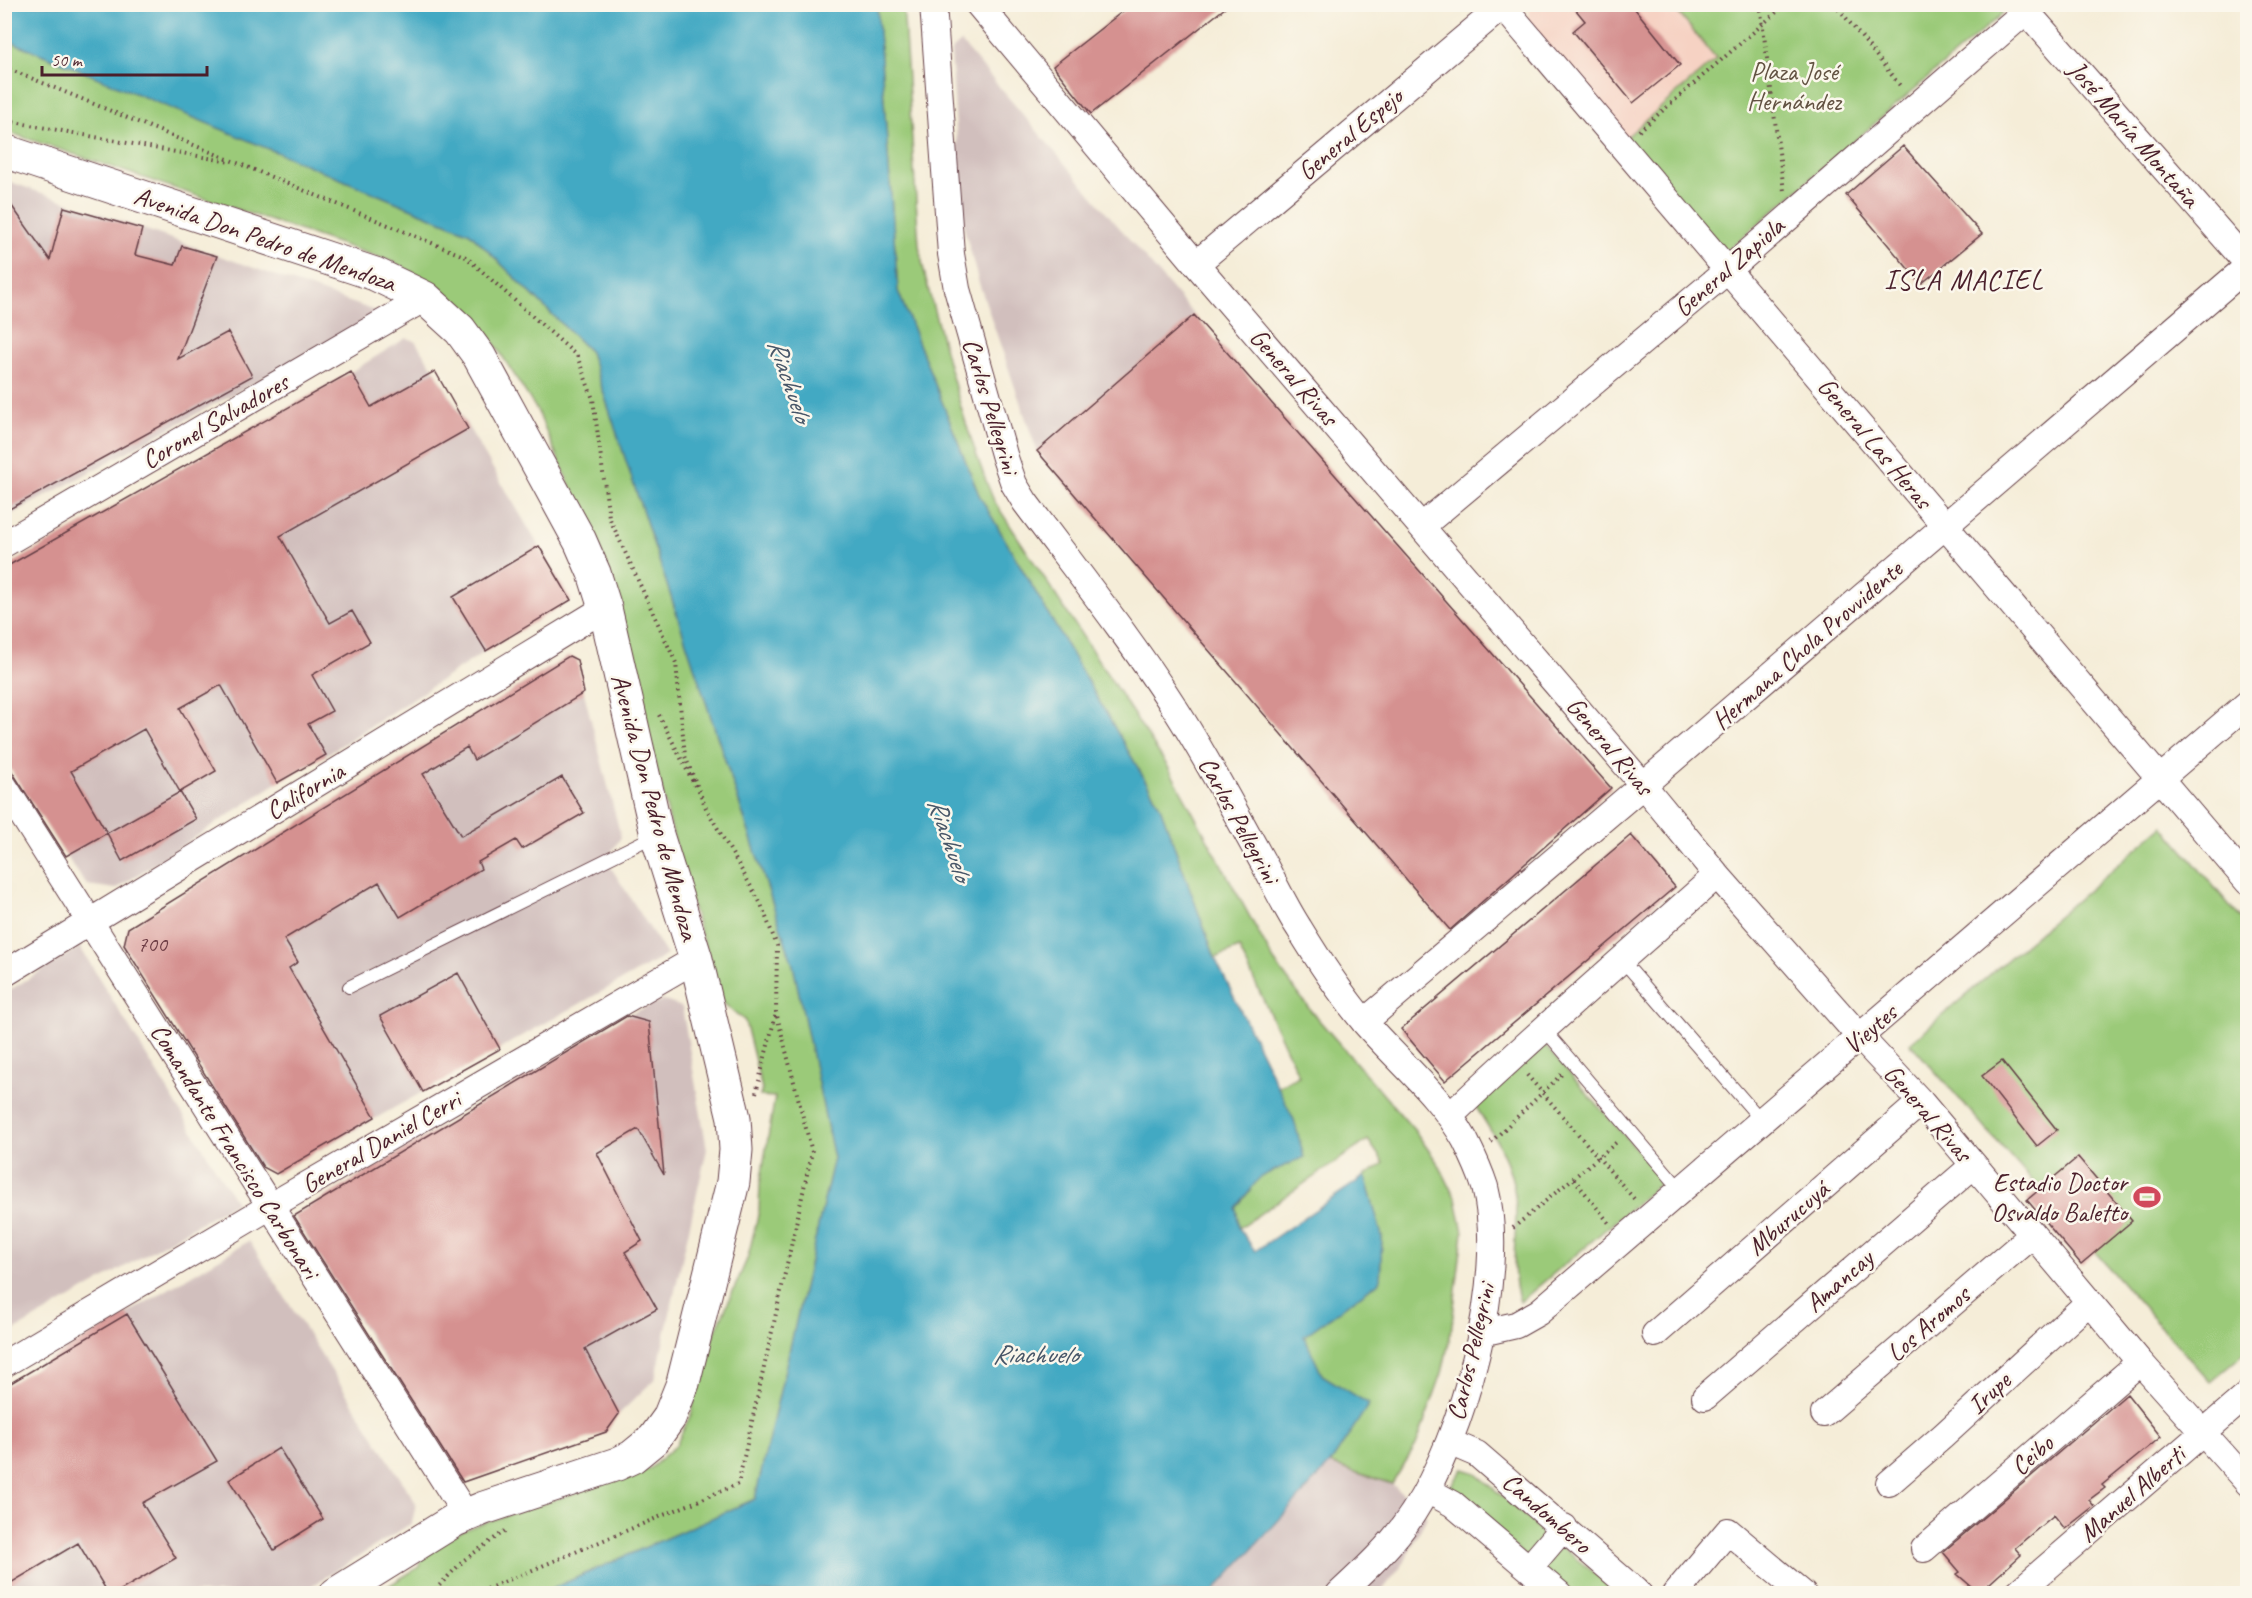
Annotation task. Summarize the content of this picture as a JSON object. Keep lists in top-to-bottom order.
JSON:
{
  "streets": {
    "main road": ["Avenida Don Pedro de Mendoza"],
    "street": [
      "General Espejo",
      "José María Montaña",
      "General Zapiola",
      "General Rivas",
      "Carlos Pellegrini",
      "Coronel Salvadores",
      "General Las Heras",
      "Hermana Chola Provvidente",
      "California",
      "Vieytes",
      "General Daniel Cerri",
      "Comandante Francisco Carbonari",
      "Mburucuyá",
      "Amancay",
      "Los Aromos",
      "Irupe",
      "Ceibo",
      "Manuel Alberti",
      "Candombero"
    ]
  },
  "crossings": [
    ["General Espejo", "General Rivas"],
    ["General Espejo", "General Las Heras"],
    ["José María Montaña", "General Zapiola"],
    ["José María Montaña", "Hermana Chola Provvidente"],
    ["Avenida Don Pedro de Mendoza", "Coronel Salvadores"],
    ["Avenida Don Pedro de Mendoza", "California"],
    ["Avenida Don Pedro de Mendoza", "General Daniel Cerri"],
    ["Avenida Don Pedro de Mendoza", "Comandante Francisco Carbonari"],
    ["General Zapiola", "General Rivas"],
    ["General Zapiola", "General Las Heras"],
    ["General Rivas", "Hermana Chola Provvidente"],
    ["General Rivas", "Vieytes"],
    ["General Rivas", "Mburucuyá"],
    ["General Rivas", "Amancay"],
    ["General Rivas", "Los Aromos"],
    ["General Rivas", "Irupe"],
    ["General Rivas", "Ceibo"],
    ["General Rivas", "Manuel Alberti"],
    ["Carlos Pellegrini", "Hermana Chola Provvidente"],
    ["Carlos Pellegrini", "Vieytes"],
    ["Carlos Pellegrini", "Candombero"],
    ["General Las Heras", "Hermana Chola Provvidente"],
    ["General Las Heras", "Vieytes"],
    ["California", "Comandante Francisco Carbonari"],
    ["General Daniel Cerri", "Comandante Francisco Carbonari"]
  ],
  "districts": ["ISLA MACIEL"],
  "water": ["Riachuelo"],
  "parks": ["Plaza José Hernández"],
  "places": {
    "sports": ["Estadio Doctor Osvaldo Baletto"]
  },
  "house_numbers": ["700"],
  "scale_bar": "50 m"
}
